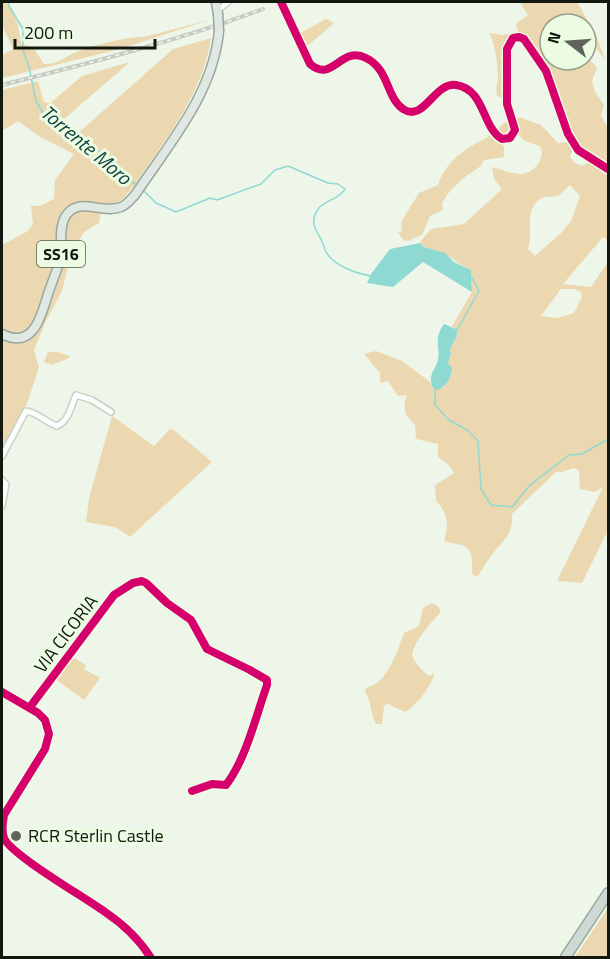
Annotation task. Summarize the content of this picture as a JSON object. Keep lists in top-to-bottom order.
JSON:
{
  "streets": {
    "main road": ["SS16"],
    "street": ["VIA CICORIA"]
  },
  "water": ["Torrente Moro"],
  "places": ["RCR Sterlin Castle"],
  "scale_bar": "200 m",
  "north": "left"
}
